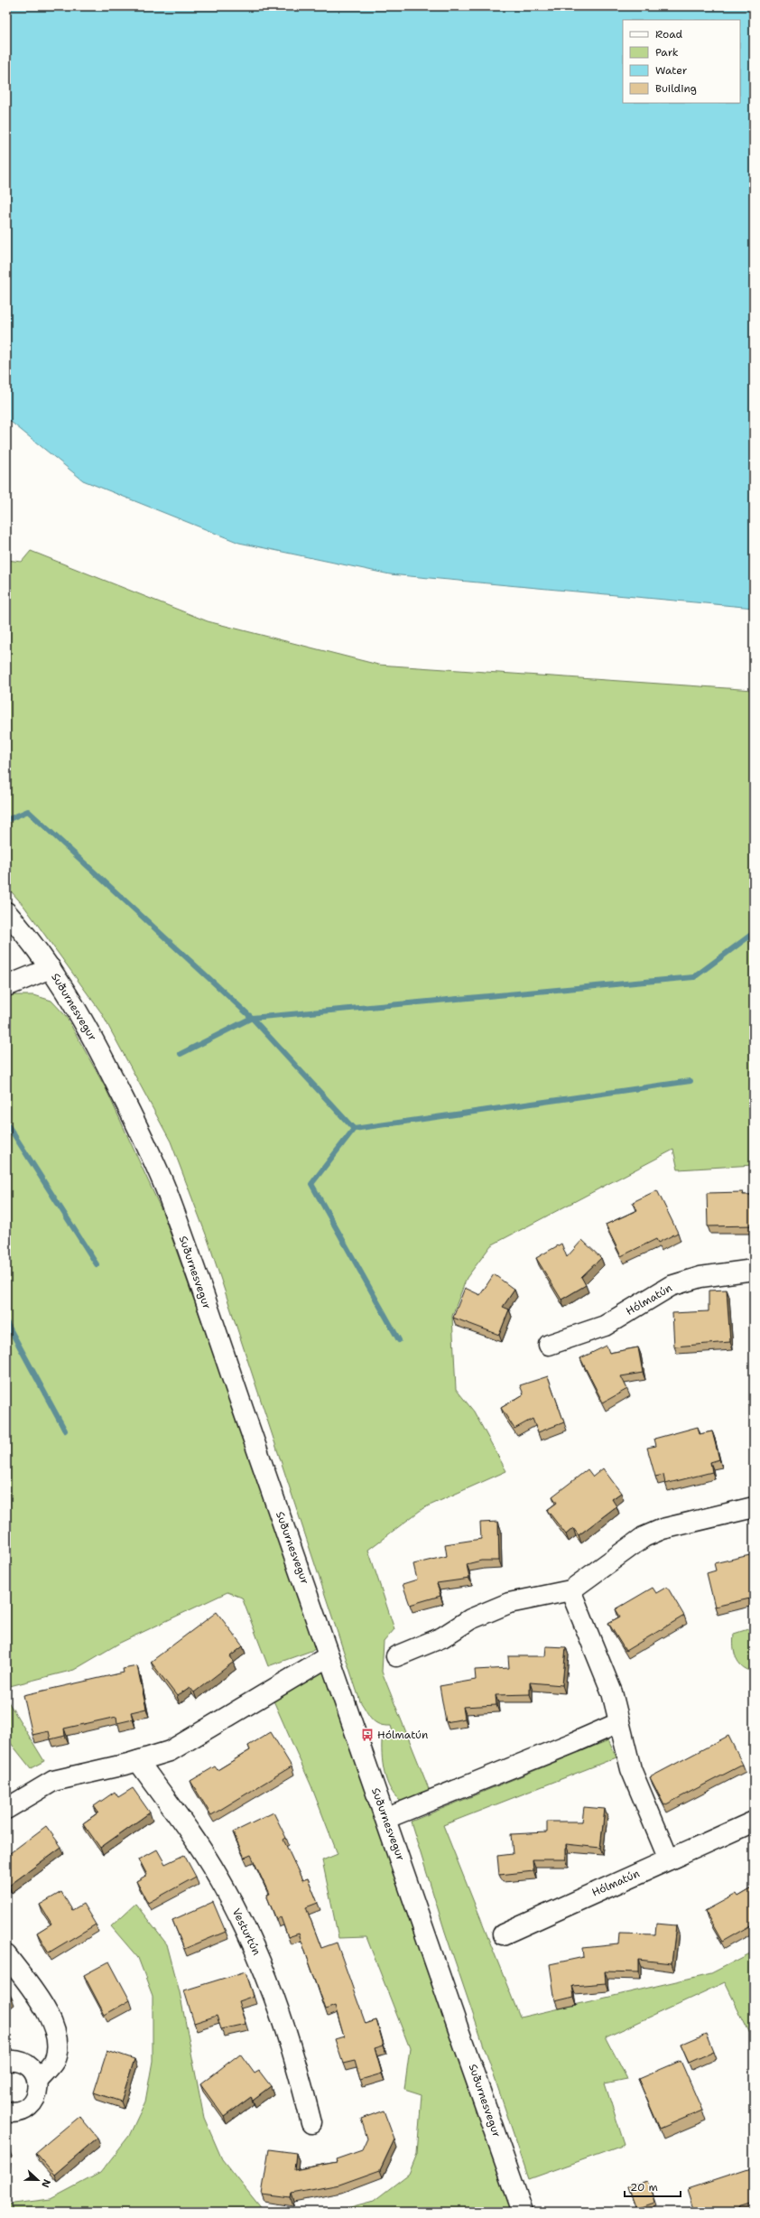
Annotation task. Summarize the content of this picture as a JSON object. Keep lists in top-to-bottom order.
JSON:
{
  "streets": {
    "street": ["Suðurnesvegur", "Hólmatún", "Vesturtún"]
  },
  "places": {
    "bus stop": ["Hólmatún"]
  },
  "legend": [
    "Road",
    "Park",
    "Water",
    "Building"
  ],
  "scale_bar": "20 m",
  "north": "right"
}
